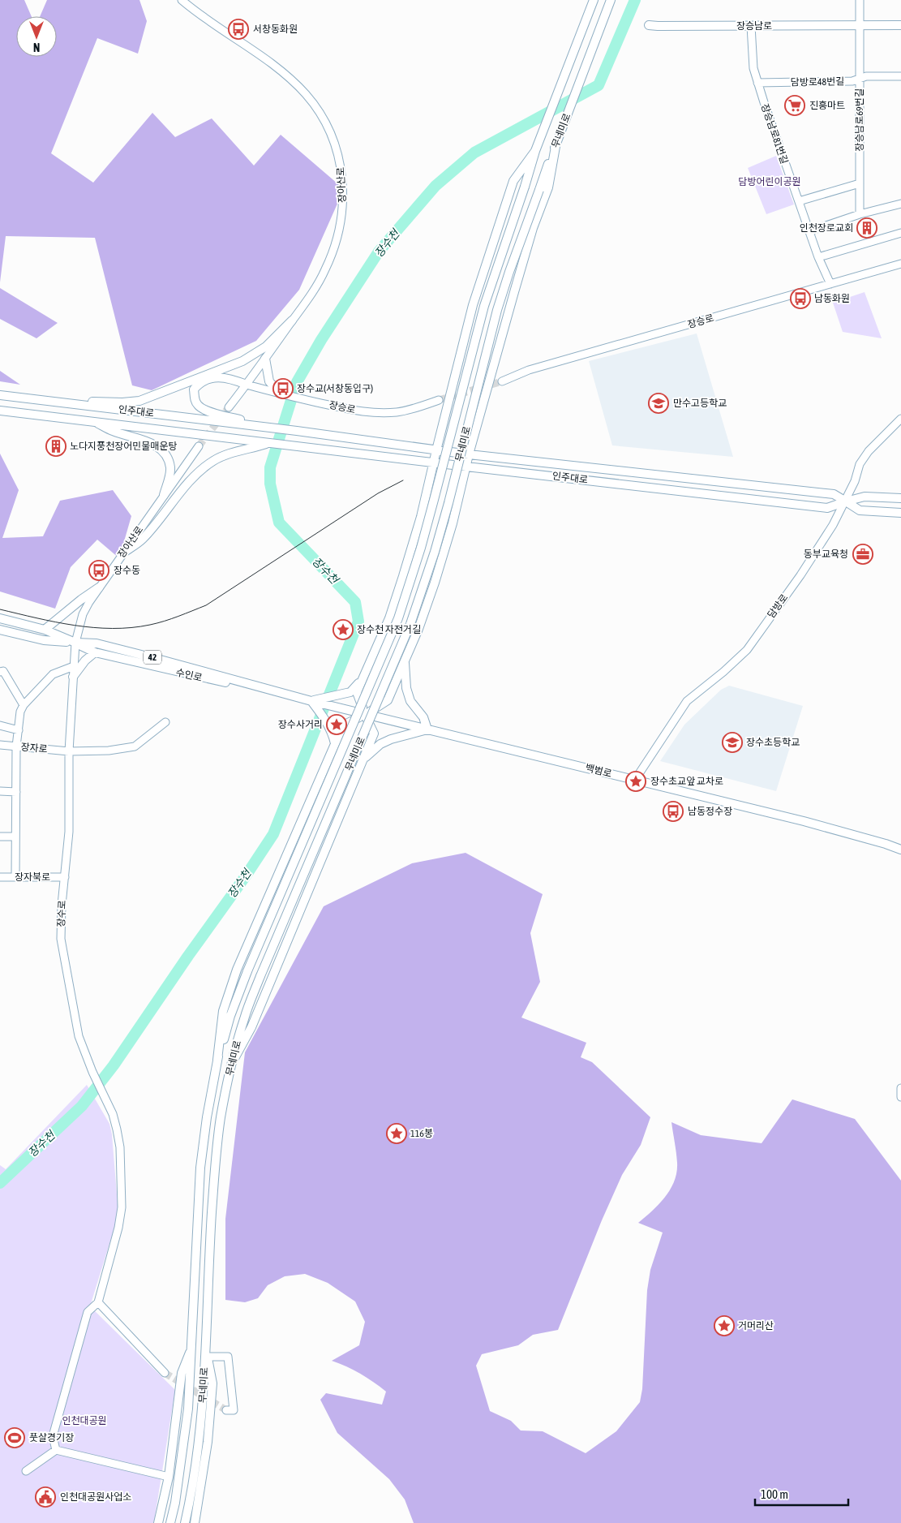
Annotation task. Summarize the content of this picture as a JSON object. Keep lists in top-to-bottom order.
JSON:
{
  "streets": {
    "main road": [
      "장승남로",
      "무네미로",
      "인주대로",
      "42",
      "수인로",
      "백범로"
    ],
    "street": [
      "담방로48번길",
      "장승남로69번길",
      "장승남로81번길",
      "장아산로",
      "장승로",
      "담방로",
      "장자로",
      "장자북로",
      "장수로"
    ]
  },
  "crossings": [
    ["장승남로", "장승남로69번길"],
    ["장승남로", "장승남로81번길"],
    ["담방로48번길", "장승남로69번길"],
    ["담방로48번길", "장승남로81번길"],
    ["장승남로81번길", "장승로"],
    ["장아산로", "장승로"],
    ["장아산로", "수인로"],
    ["장아산로", "장수로"],
    ["인주대로", "담방로"],
    ["담방로", "백범로"],
    ["수인로", "백범로"],
    ["수인로", "장수로"],
    ["장자로", "장수로"],
    ["장자북로", "장수로"]
  ],
  "water": ["장수천"],
  "parks": ["담방어린이공원", "인천대공원"],
  "places": {
    "bus stop": [
      "서창동화원",
      "남동화원",
      "장수교(서창동입구)",
      "장수동",
      "남동정수장"
    ],
    "supermarket": ["진흥마트"],
    "building": ["인천장로교회", "노다지풍천장어민물매운탕"],
    "school or university": ["만수고등학교", "장수초등학교"],
    "office": ["동부교육청"],
    "place": [
      "장수천 자전거길",
      "장수사거리",
      "장수초교앞 교차로",
      "116봉",
      "거머리산"
    ],
    "sports": ["풋살경기장"],
    "public building": ["인천대공원사업소"]
  },
  "scale_bar": "100 m",
  "north": "bottom"
}
